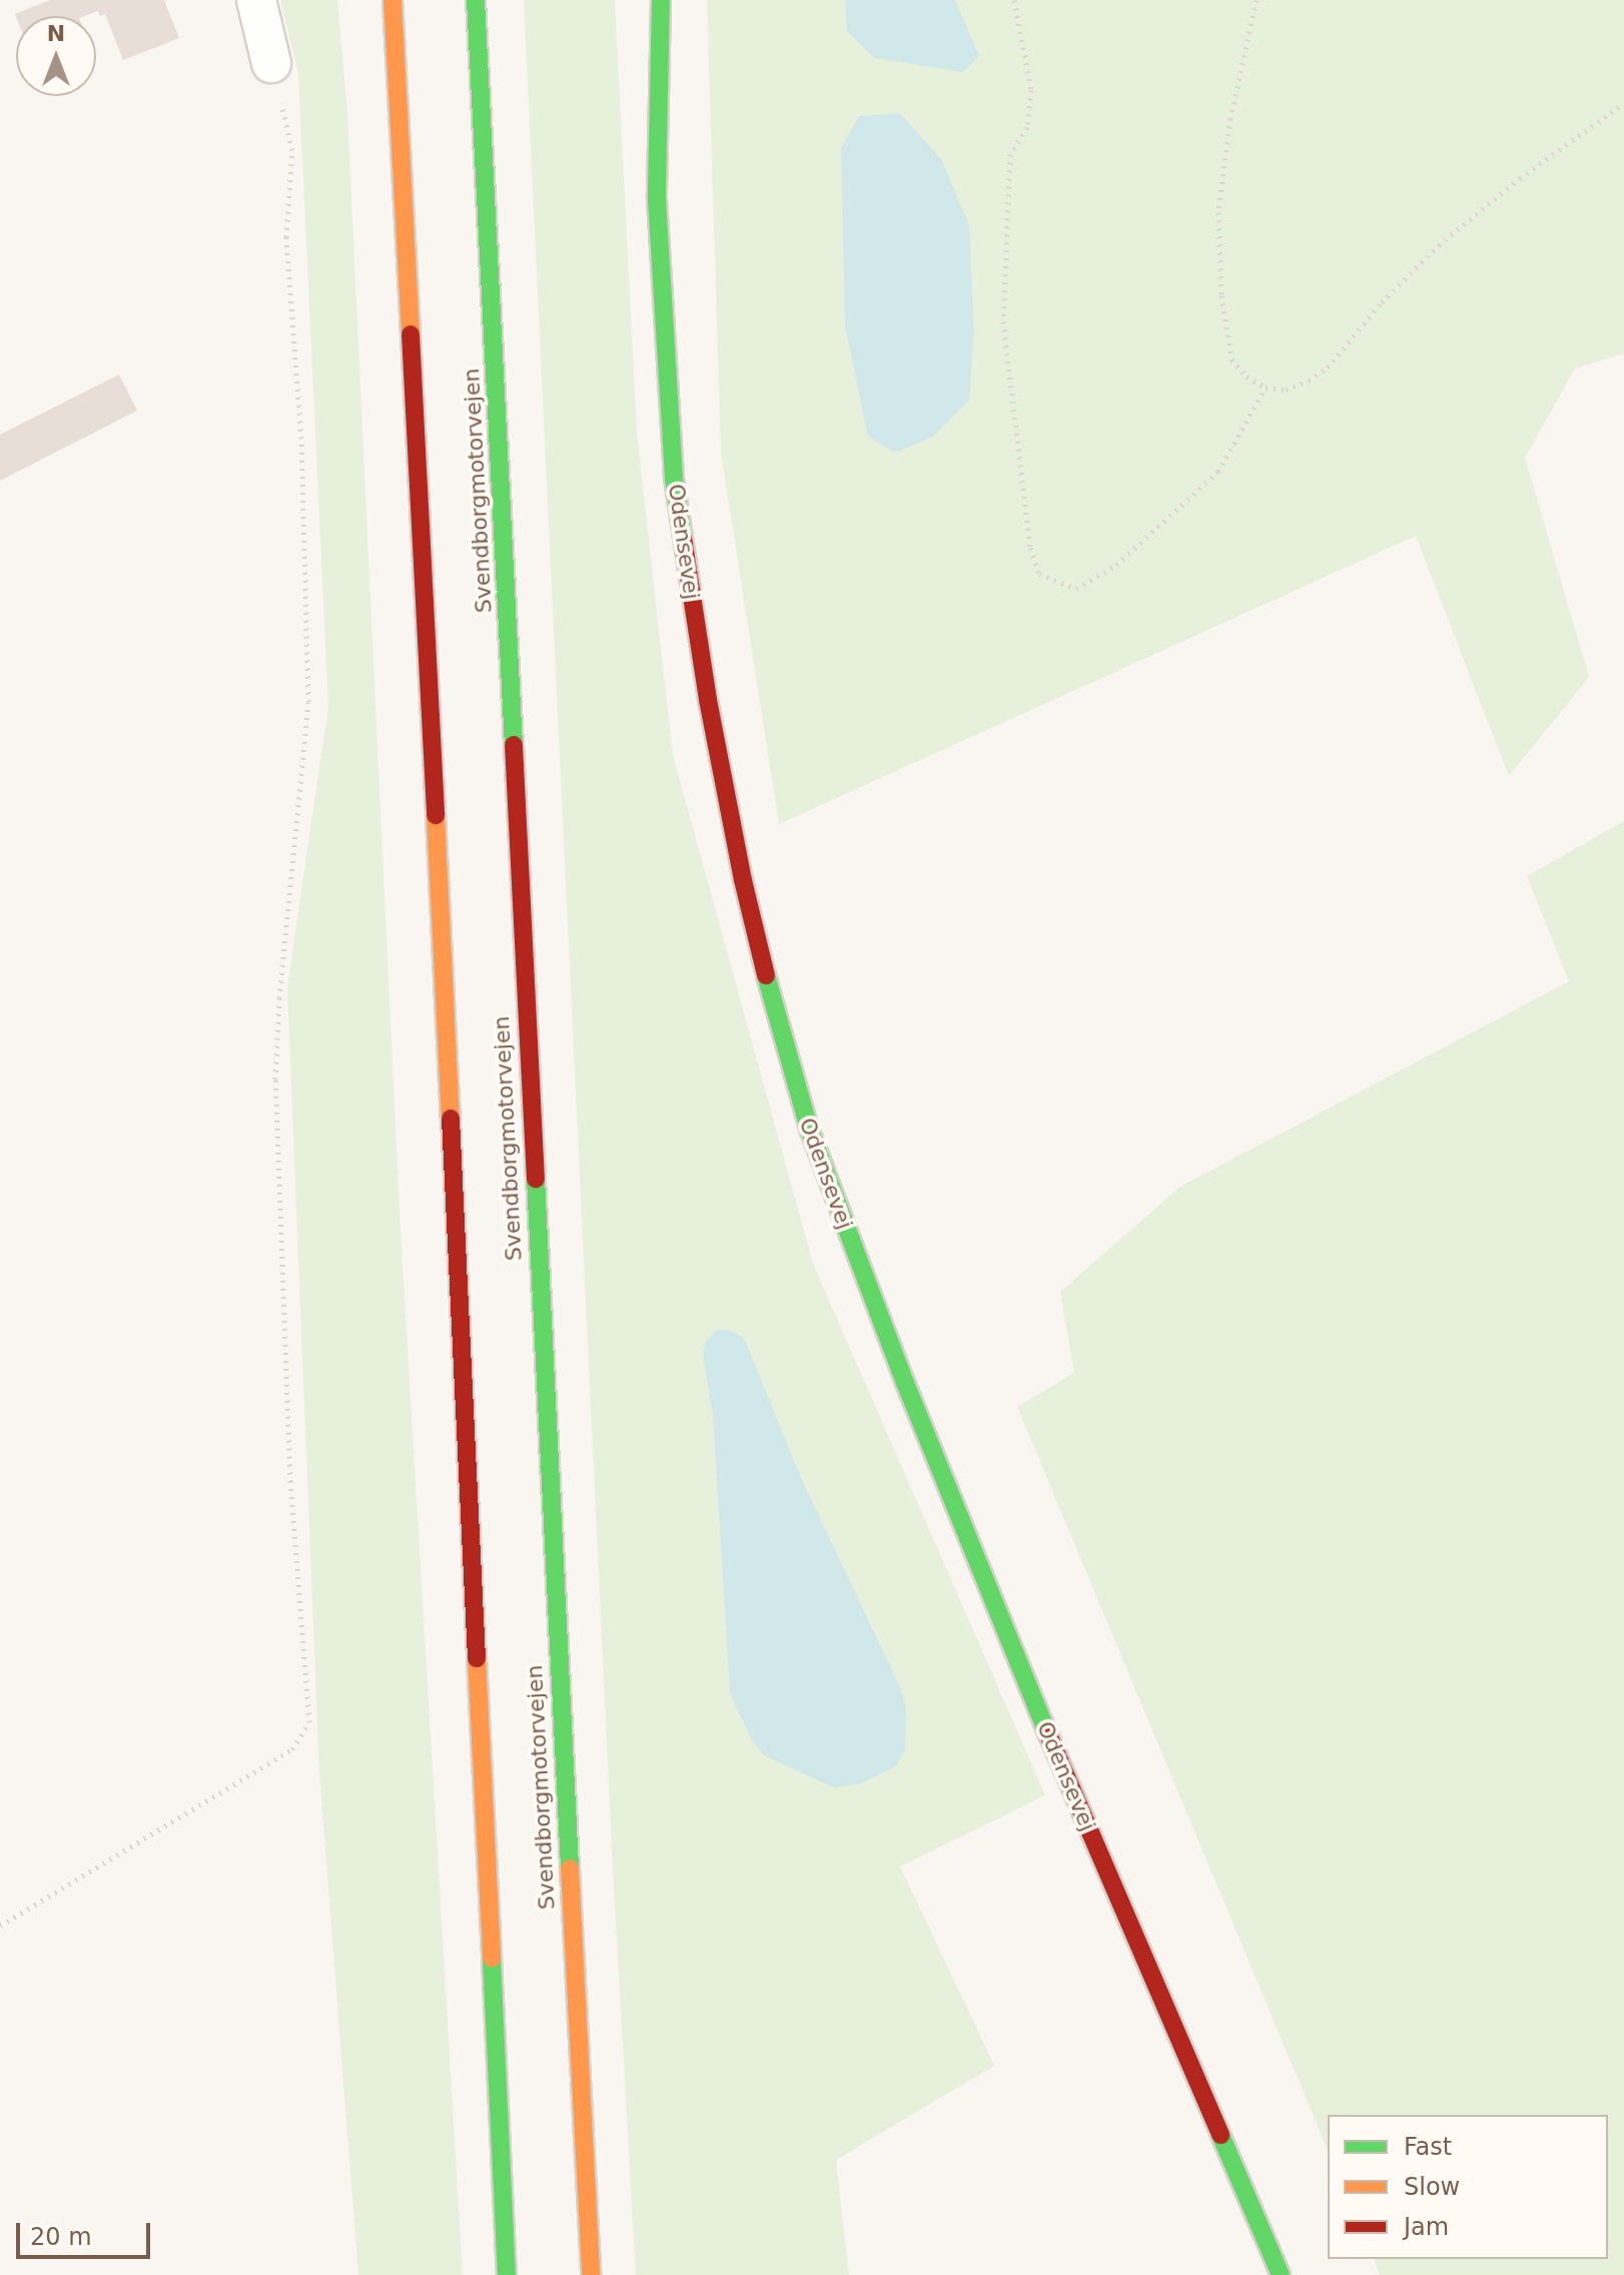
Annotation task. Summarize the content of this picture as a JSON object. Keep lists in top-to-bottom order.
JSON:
{
  "streets": {
    "main road": ["Svendborgmotorvejen", "Odensevej"]
  },
  "legend": ["Fast", "Slow", "Jam"],
  "scale_bar": "20 m",
  "north": "top"
}
